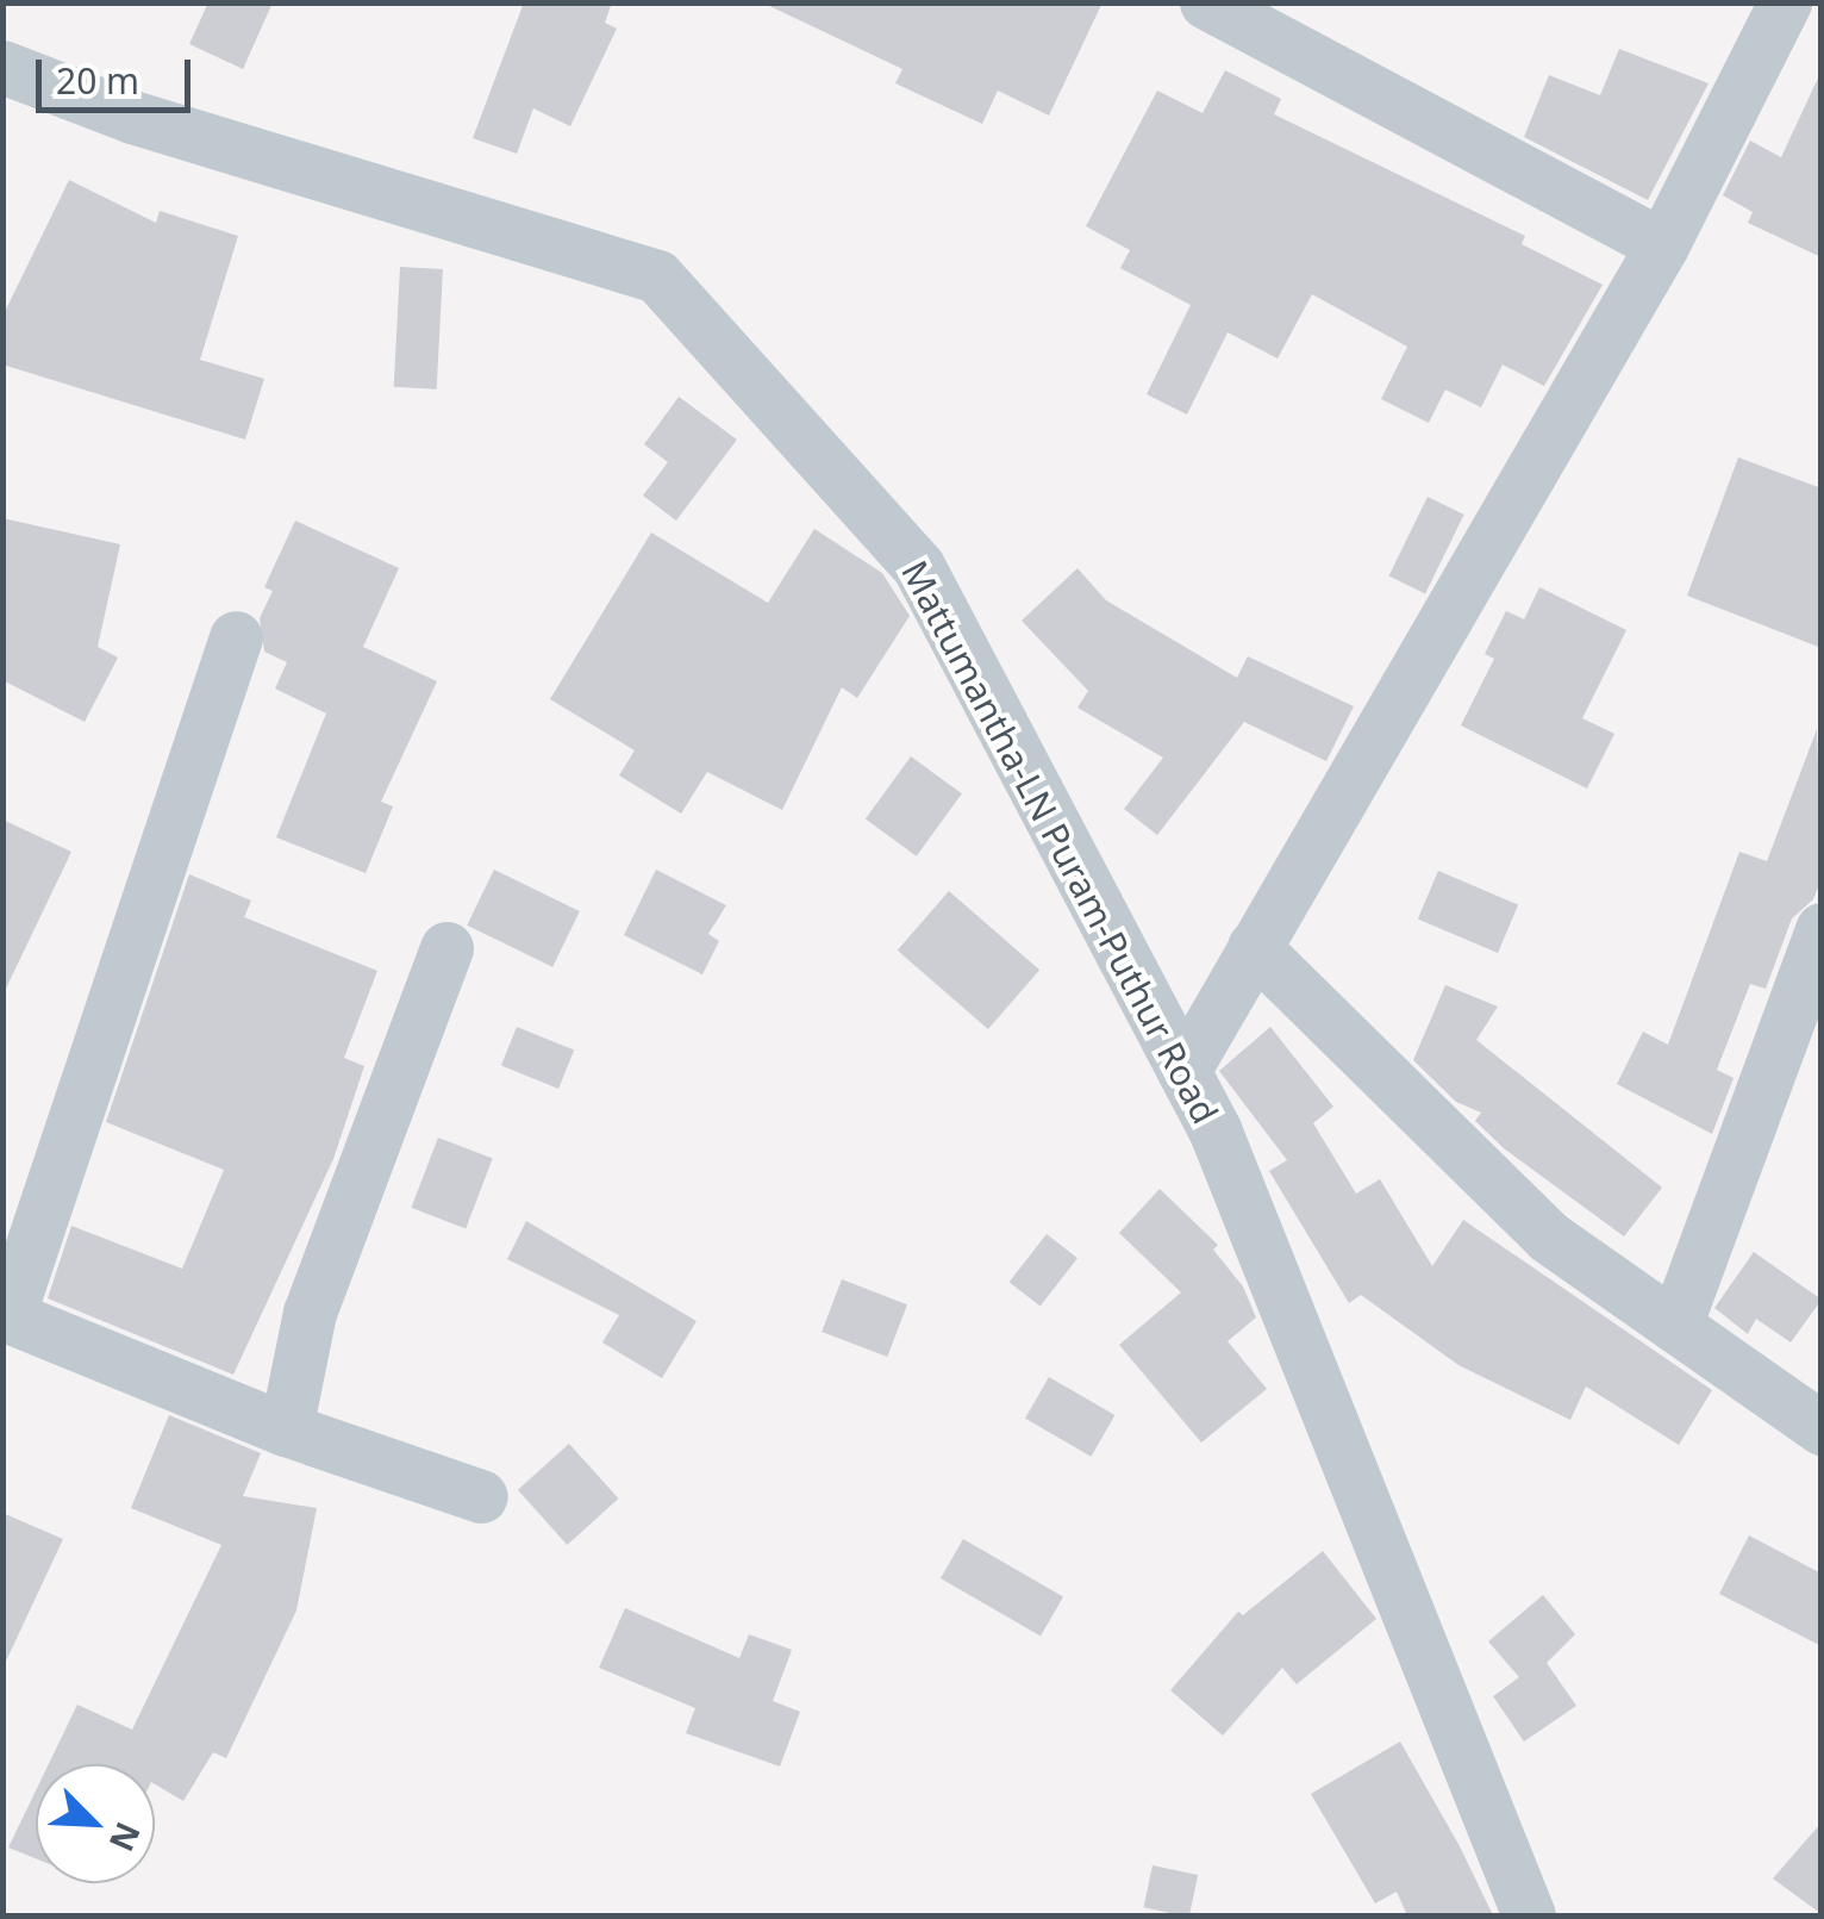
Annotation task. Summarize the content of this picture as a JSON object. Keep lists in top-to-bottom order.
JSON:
{
  "streets": {
    "street": ["Mattumantha-LN Puram-Puthur Road"]
  },
  "scale_bar": "20 m",
  "north": "bottom right"
}
